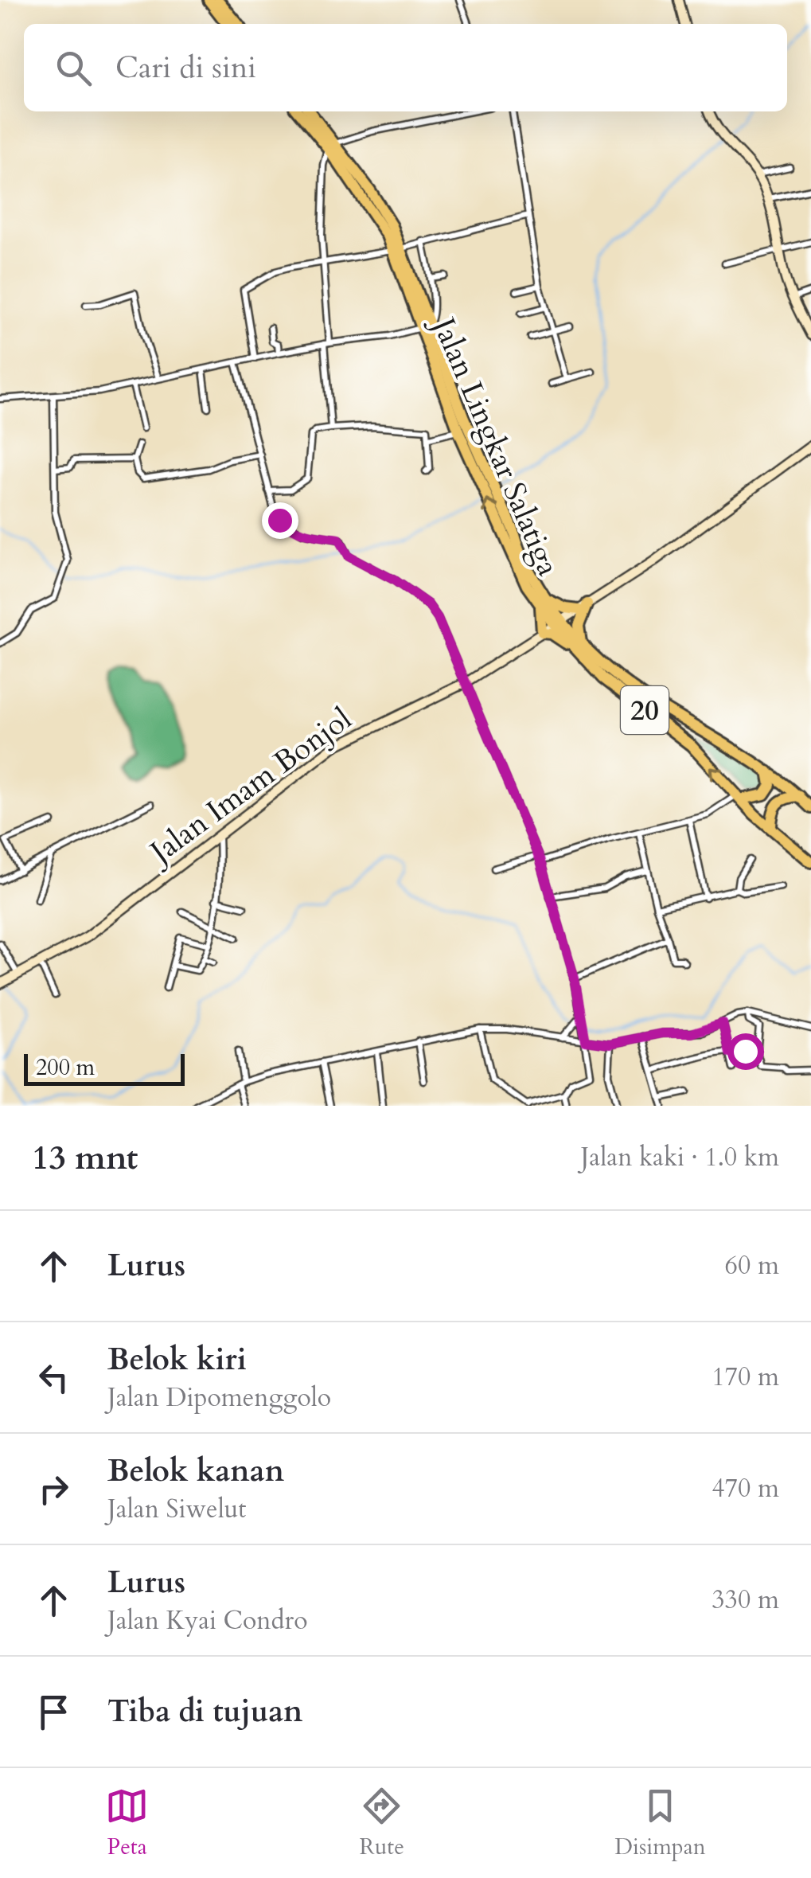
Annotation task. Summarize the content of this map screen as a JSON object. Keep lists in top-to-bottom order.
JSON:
{
  "streets": {
    "highway": ["Jalan Lingkar Salatiga", "20"],
    "main road": ["Jalan Imam Bonjol"]
  },
  "crossings": [
    ["Jalan Lingkar Salatiga", "Jalan Imam Bonjol"]
  ],
  "scale_bar": "200 m",
  "page": {
    "search": "Cari di sini",
    "scale": "200 m",
    "heading": ["13 mnt", "Jalan kaki · 1.0 km"],
    "list": [
      ["Lurus", "60 m"],
      ["Belok kiri", "Jalan Dipomenggolo", "170 m"],
      ["Belok kanan", "Jalan Siwelut", "470 m"],
      ["Lurus", "Jalan Kyai Condro", "330 m"],
      "Tiba di tujuan"
    ],
    "nav": ["Peta", "Rute", "Disimpan"]
  }
}
